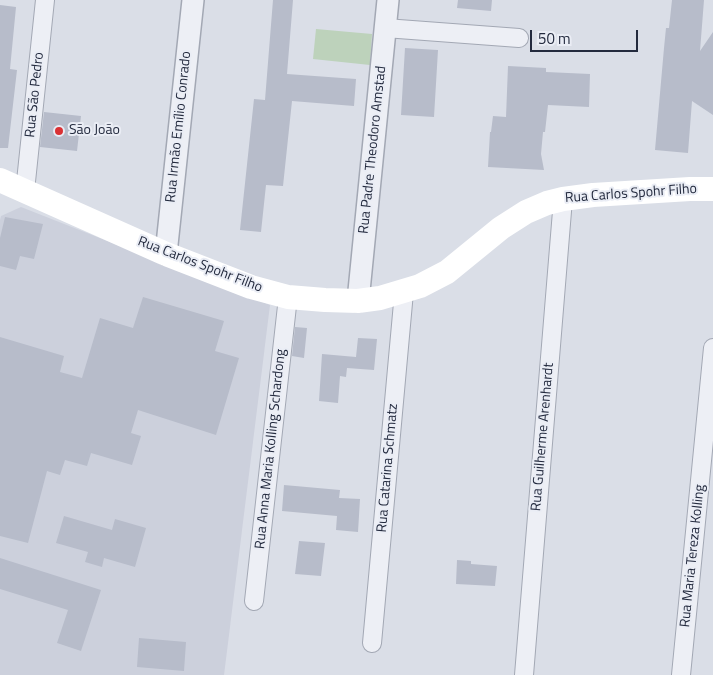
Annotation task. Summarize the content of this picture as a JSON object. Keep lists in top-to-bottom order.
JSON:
{
  "streets": {
    "main road": ["Rua Carlos Spohr Filho"],
    "street": [
      "Rua São Pedro",
      "Rua Irmão Emílio Conrado",
      "Rua Padre Theodoro Amstad",
      "Rua Guilherme Arenhardt",
      "Rua Anna Maria Kolling Schardong",
      "Rua Catarina Schmatz",
      "Rua Maria Tereza Kolling"
    ]
  },
  "crossings": [
    ["Rua São Pedro", "Rua Carlos Spohr Filho"],
    ["Rua Irmão Emílio Conrado", "Rua Carlos Spohr Filho"],
    ["Rua Padre Theodoro Amstad", "Rua Carlos Spohr Filho"],
    ["Rua Carlos Spohr Filho", "Rua Guilherme Arenhardt"],
    ["Rua Carlos Spohr Filho", "Rua Anna Maria Kolling Schardong"],
    ["Rua Carlos Spohr Filho", "Rua Catarina Schmatz"]
  ],
  "places": ["São João"],
  "scale_bar": "50 m"
}
